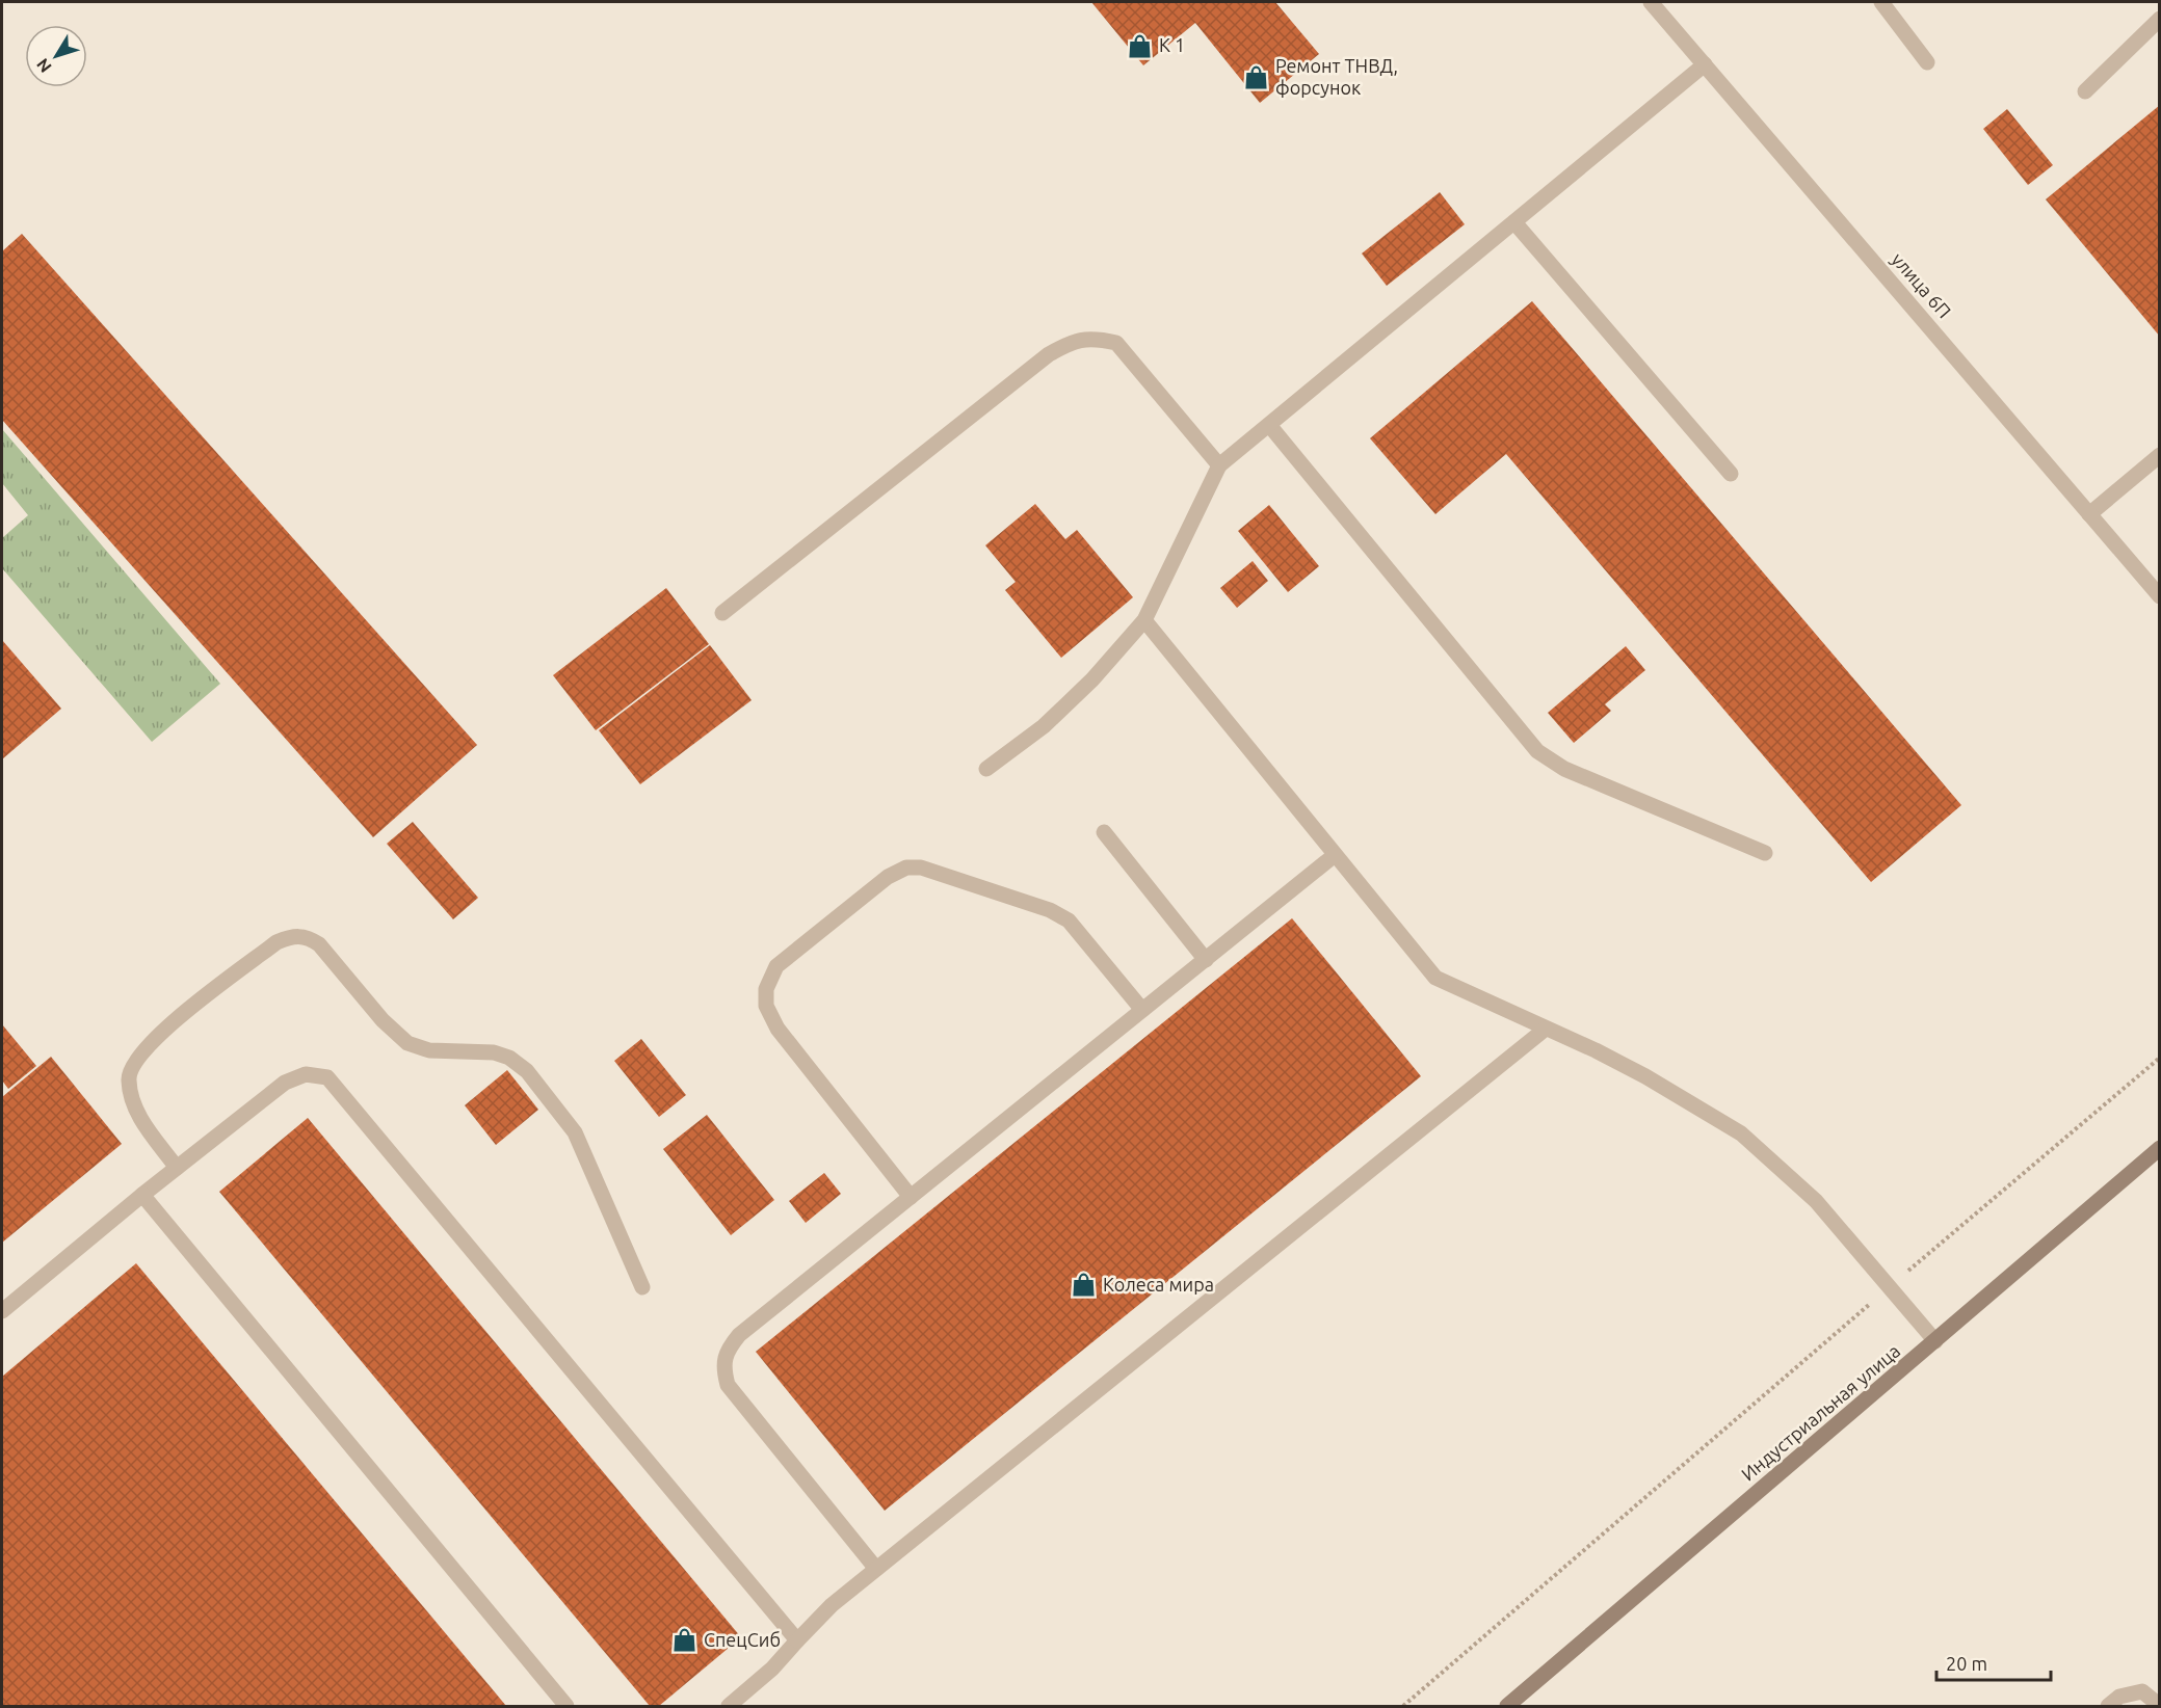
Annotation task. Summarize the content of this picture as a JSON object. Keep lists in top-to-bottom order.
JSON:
{
  "streets": {
    "main road": ["Индустриальная улица"],
    "street": ["улица 6П"]
  },
  "places": {
    "shop": [
      "К 1",
      "Ремонт ТНВД, форсунок",
      "Колеса мира",
      "СпецСиб"
    ]
  },
  "scale_bar": "20 m",
  "north": "bottom left"
}
